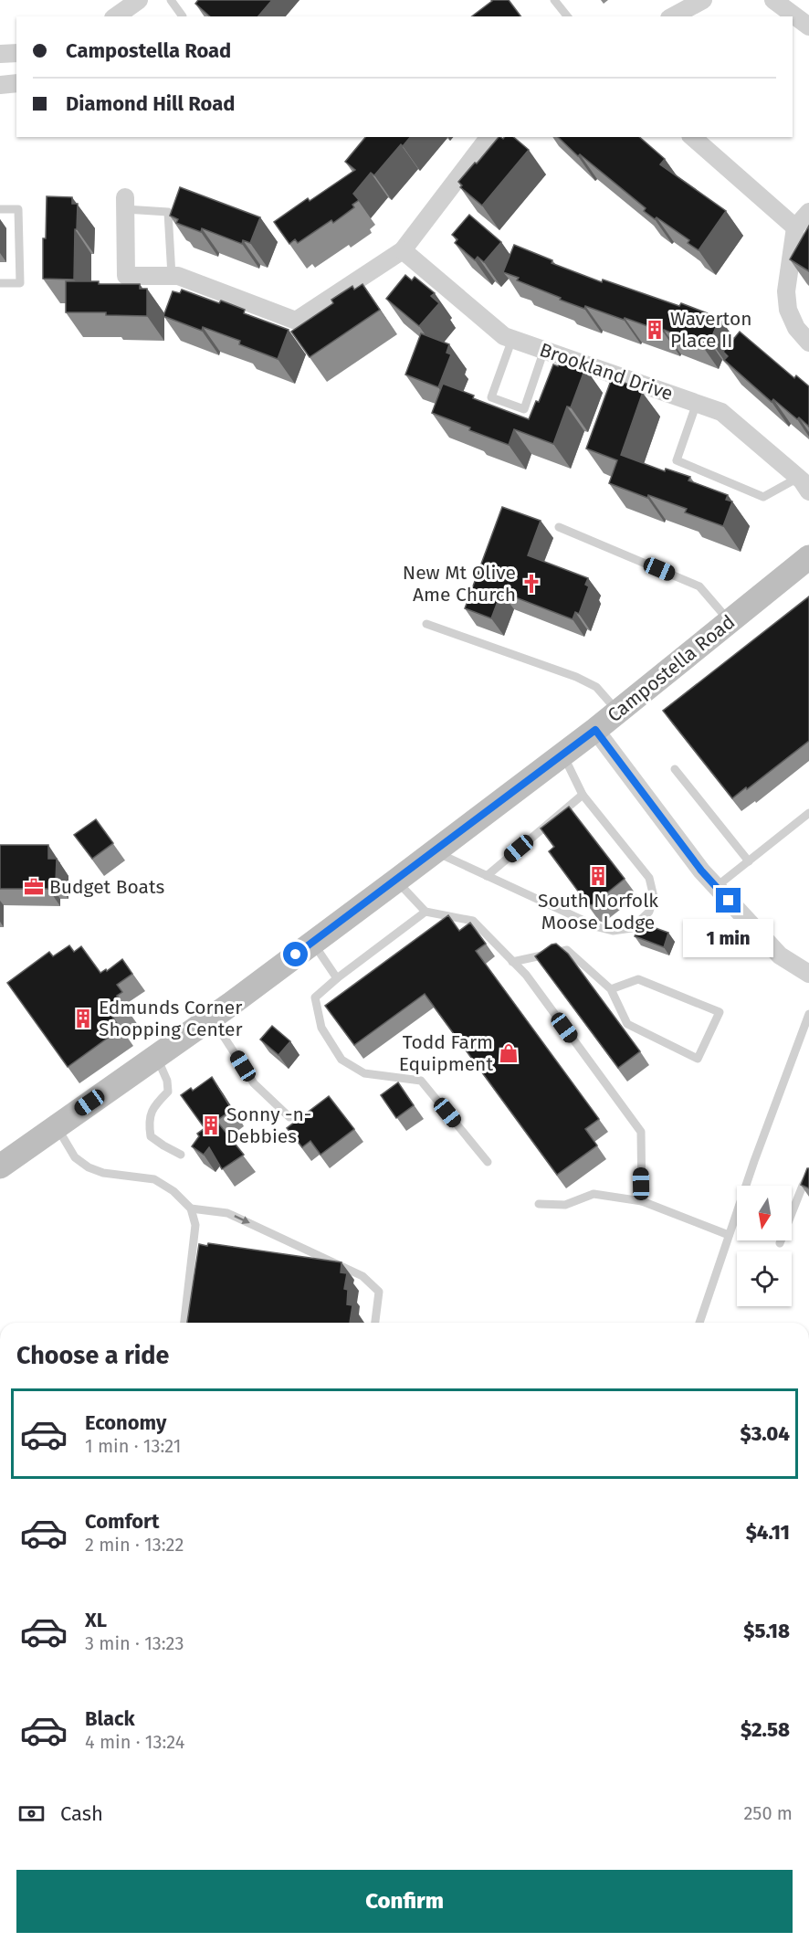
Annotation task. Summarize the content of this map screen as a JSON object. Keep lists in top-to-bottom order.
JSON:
{
  "streets": {
    "main road": ["Campostella Road"],
    "street": ["Brookland Drive"]
  },
  "places": {
    "building": [
      "Waverton Place II",
      "South Norfolk Moose Lodge",
      "Edmunds Corner Shopping Center",
      "Sonny -n- Debbies"
    ],
    "church": ["New Mt Olive Ame Church"],
    "office": ["Budget Boats"],
    "shop": ["Todd Farm Equipment"]
  },
  "north": "bottom",
  "page": {
    "banner": ["Campostella Road", "Diamond Hill Road"],
    "bubble": "1 min",
    "heading": "Choose a ride",
    "list": [
      {
        "name": "Economy",
        "note": "1 min · 13:21",
        "value": "$3.04"
      },
      {
        "name": "Comfort",
        "note": "2 min · 13:22",
        "value": "$4.11"
      },
      {
        "name": "XL",
        "note": "3 min · 13:23",
        "value": "$5.18"
      },
      {
        "name": "Black",
        "note": "4 min · 13:24",
        "value": "$2.58"
      }
    ],
    "pay": ["Cash", "250 m"],
    "buttons": "Confirm"
  }
}
